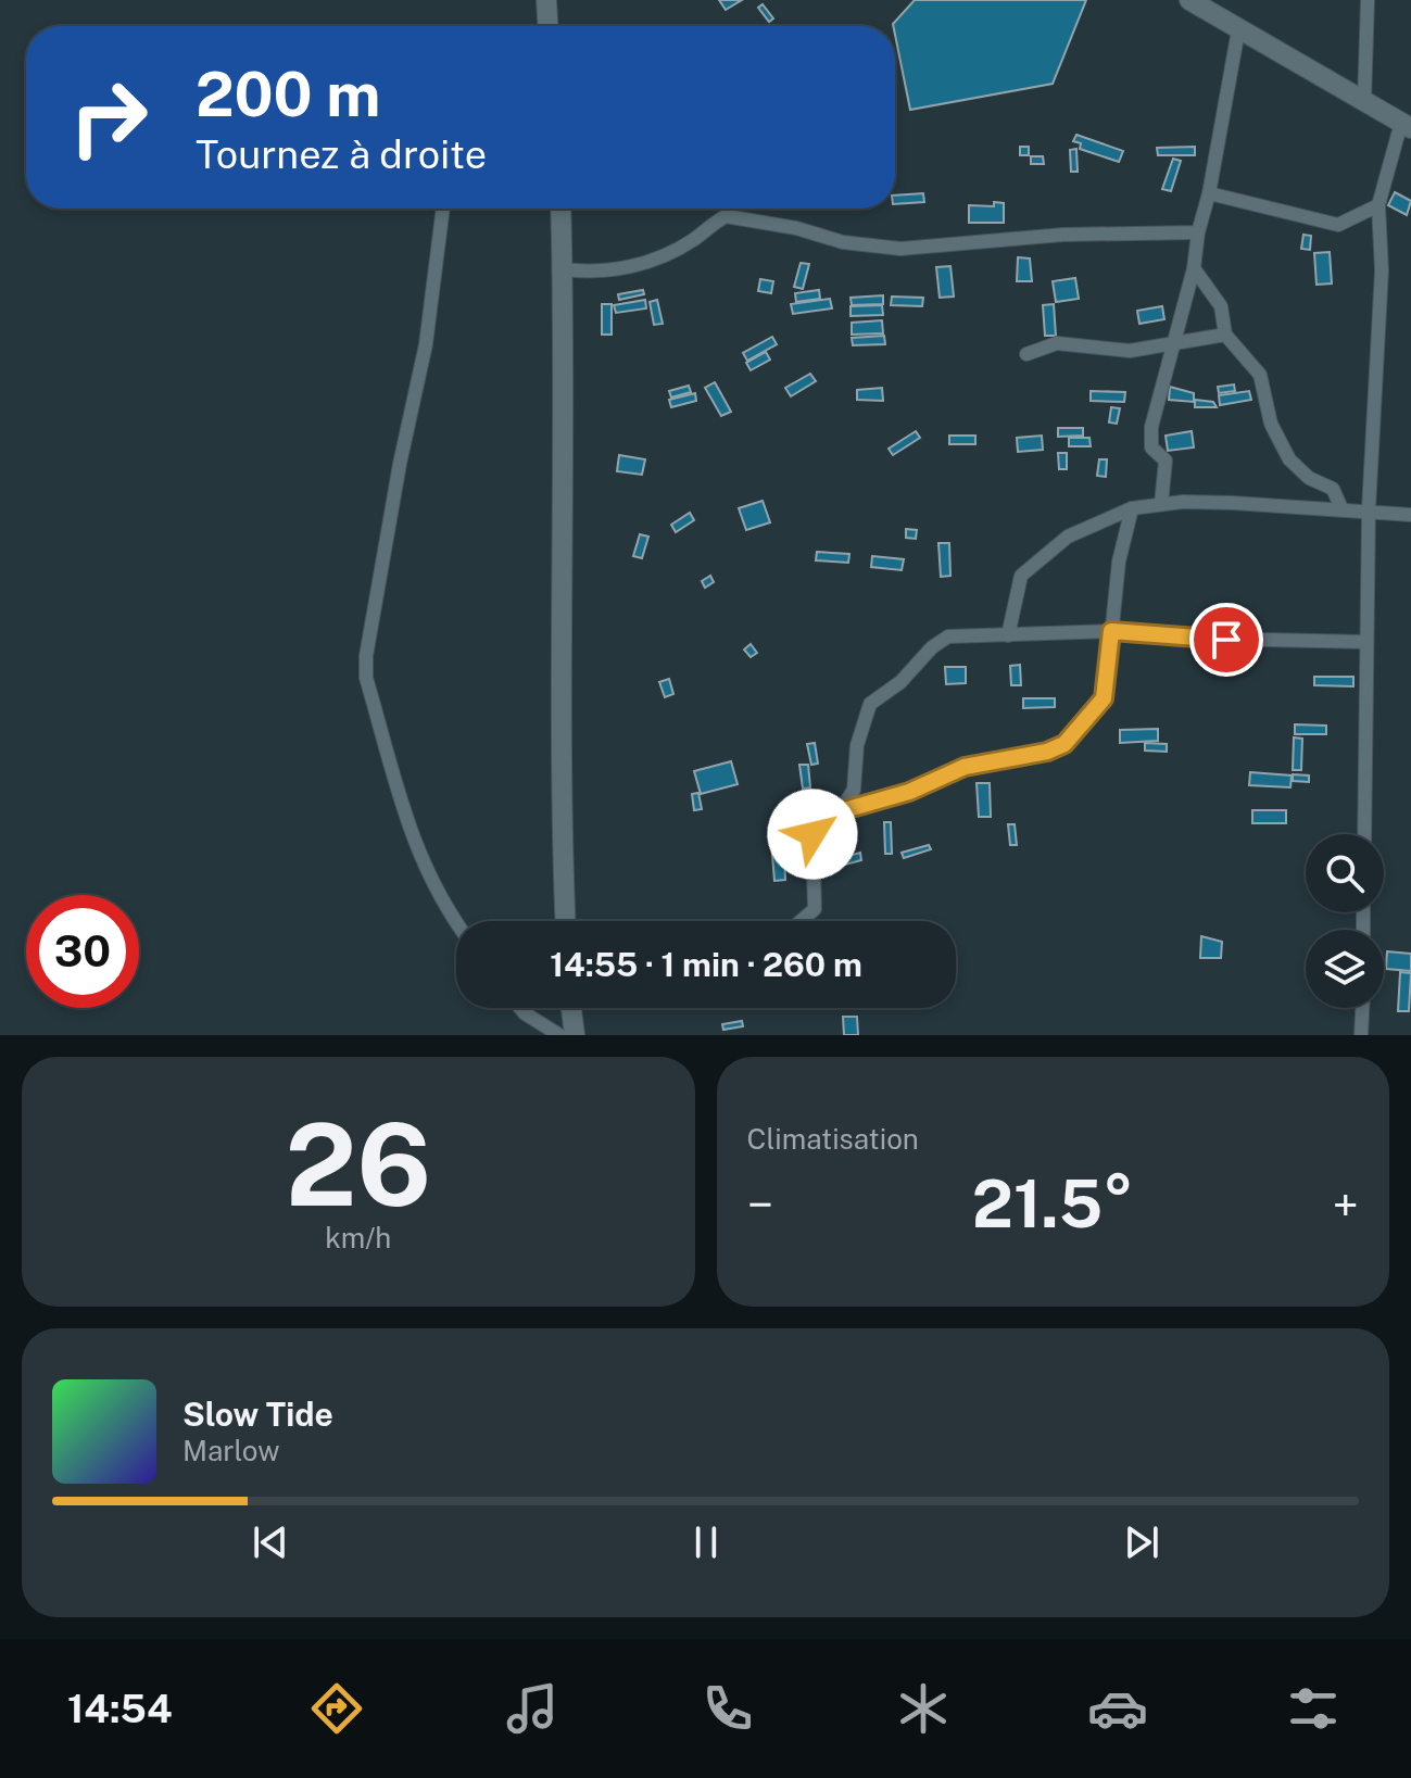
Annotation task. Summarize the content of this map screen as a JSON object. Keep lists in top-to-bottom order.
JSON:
{
  "page": {
    "turn": ["200 m", "Tournez à droite"],
    "limit": "30",
    "trip": "14:55 · 1 min · 260 m",
    "tile": [
      ["26", "km/h"],
      "Climatisation"
    ],
    "heat": ["−", "21.5°", "+"],
    "song": ["Slow Tide", "Marlow"],
    "tabs": "14:54"
  }
}
